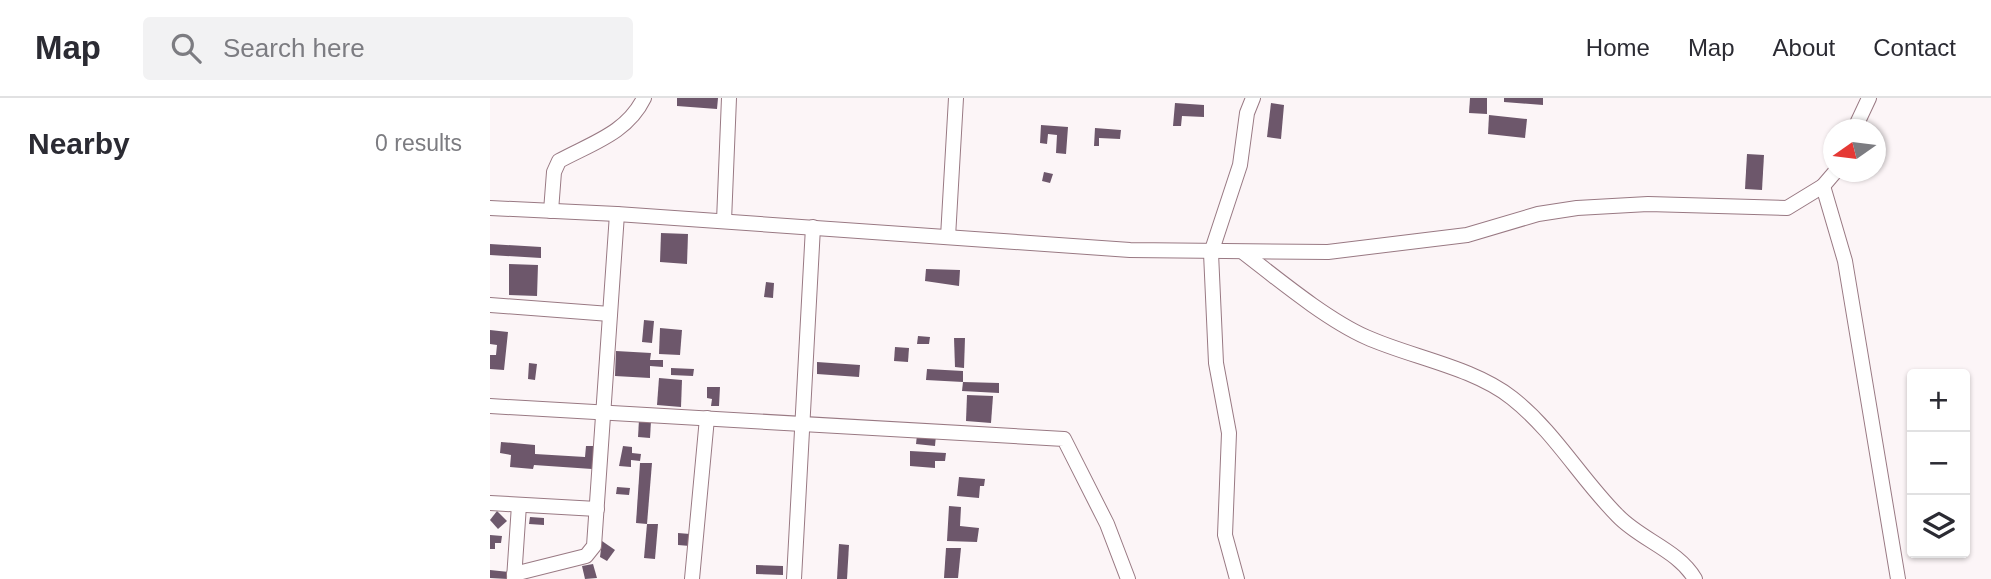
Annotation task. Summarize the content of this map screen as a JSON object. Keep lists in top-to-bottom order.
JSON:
{
  "north": "left",
  "page": {
    "header": "Map",
    "search": "Search here",
    "nav": [
      "Home",
      "Map",
      "About",
      "Contact"
    ],
    "heading": ["Nearby", "0 results"],
    "map_buttons": ["+", "−"]
  }
}
